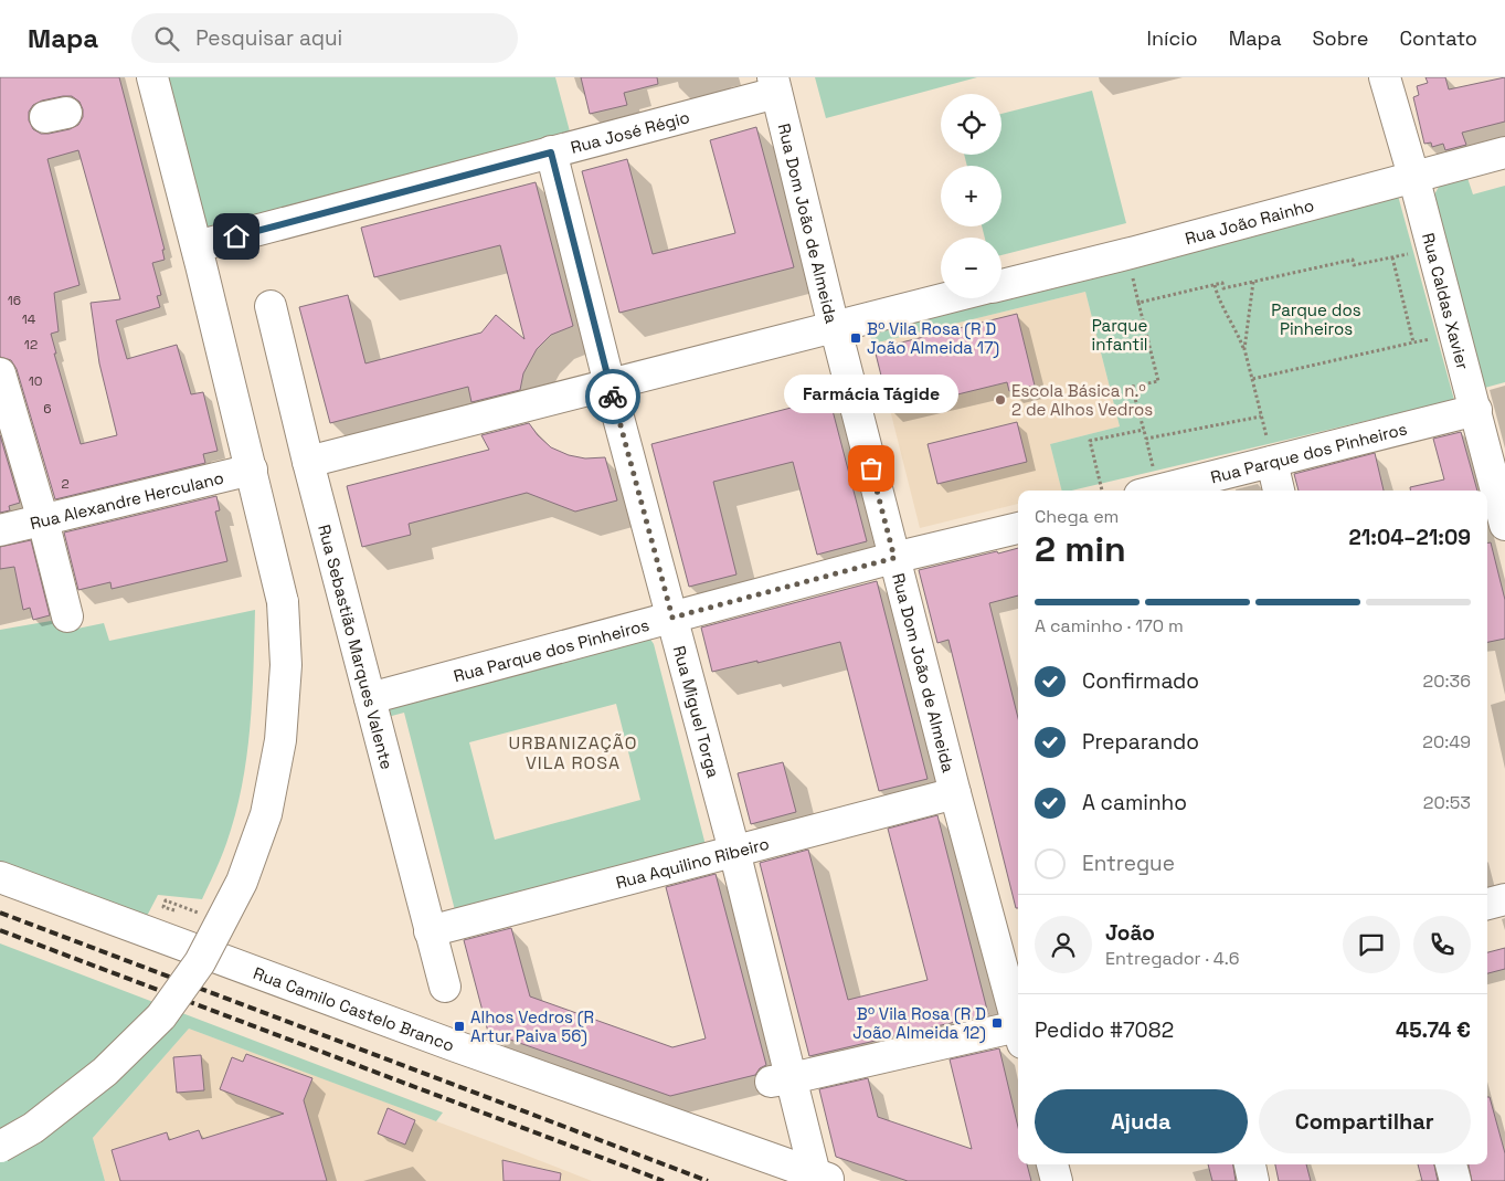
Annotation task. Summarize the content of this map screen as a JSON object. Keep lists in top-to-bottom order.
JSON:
{
  "streets": {
    "street": [
      "Rua José Régio",
      "Rua João Rainho",
      "Rua Dom João de Almeida",
      "Rua Caldas Xavier",
      "Rua Parque dos Pinheiros",
      "Rua Alexandre Herculano",
      "Rua Sebastião Marques Valente",
      "Rua Miguel Torga",
      "Rua Aquilino Ribeiro",
      "Rua Camilo Castelo Branco"
    ]
  },
  "crossings": [
    ["Rua José Régio", "Rua Dom João de Almeida"],
    ["Rua José Régio", "Rua Miguel Torga"],
    ["Rua João Rainho", "Rua Caldas Xavier"],
    ["Rua Dom João de Almeida", "Rua Parque dos Pinheiros"],
    ["Rua Dom João de Almeida", "Rua Aquilino Ribeiro"],
    ["Rua Caldas Xavier", "Rua Parque dos Pinheiros"],
    ["Rua Parque dos Pinheiros", "Rua Sebastião Marques Valente"],
    ["Rua Parque dos Pinheiros", "Rua Miguel Torga"],
    ["Rua Sebastião Marques Valente", "Rua Aquilino Ribeiro"],
    ["Rua Miguel Torga", "Rua Aquilino Ribeiro"],
    ["Rua Miguel Torga", "Rua Camilo Castelo Branco"]
  ],
  "districts": ["URBANIZAÇÃO VILA ROSA"],
  "parks": ["Parque dos Pinheiros", "Parque infantil"],
  "places": {
    "transit": ["Bº Vila Rosa (R D João Almeida 17)", "Bº Vila Rosa (R D João Almeida 12)", "Alhos Vedros (R Artur Paiva 56)"],
    "other": ["Escola Básica n.º 2 de Alhos Vedros", "Farmácia Tágide"]
  },
  "house_numbers": [
    "16",
    "14",
    "12",
    "10",
    "6",
    "2"
  ],
  "page": {
    "header": "Mapa",
    "search": "Pesquisar aqui",
    "nav": [
      "Início",
      "Mapa",
      "Sobre",
      "Contato"
    ],
    "map_buttons": ["+", "−"],
    "bubble": "Farmácia Tágide",
    "heading": ["2 min", "Chega em", "21:04–21:09"],
    "panel": [
      "João",
      "Entregador · 4.6",
      "Pedido #7082",
      "45.74 €"
    ],
    "bar": "A caminho · 170 m",
    "list": [
      ["Confirmado", "20:36"],
      ["Preparando", "20:49"],
      ["A caminho", "20:53"],
      "Entregue"
    ],
    "buttons": ["Ajuda", "Compartilhar"]
  }
}
